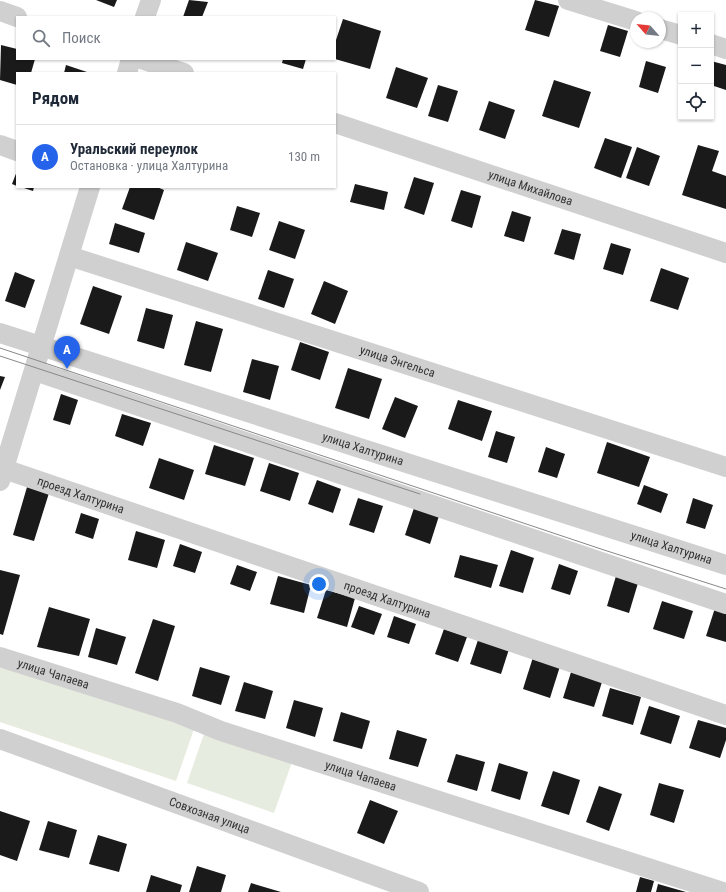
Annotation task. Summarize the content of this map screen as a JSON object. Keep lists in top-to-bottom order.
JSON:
{
  "streets": {
    "street": [
      "улица Михайлова",
      "улица Энгельса",
      "улица Халтурина",
      "проезд Халтурина",
      "улица Чапаева",
      "Совхозная улица"
    ]
  },
  "north": "top left",
  "page": {
    "map_buttons": ["+", "−"],
    "search": "Поиск",
    "heading": "Рядом",
    "list": [
      {
        "mark": "A",
        "name": "Уральский переулок",
        "note": "Остановка · улица Халтурина",
        "value": "130 m"
      }
    ],
    "pins": "A"
  }
}
